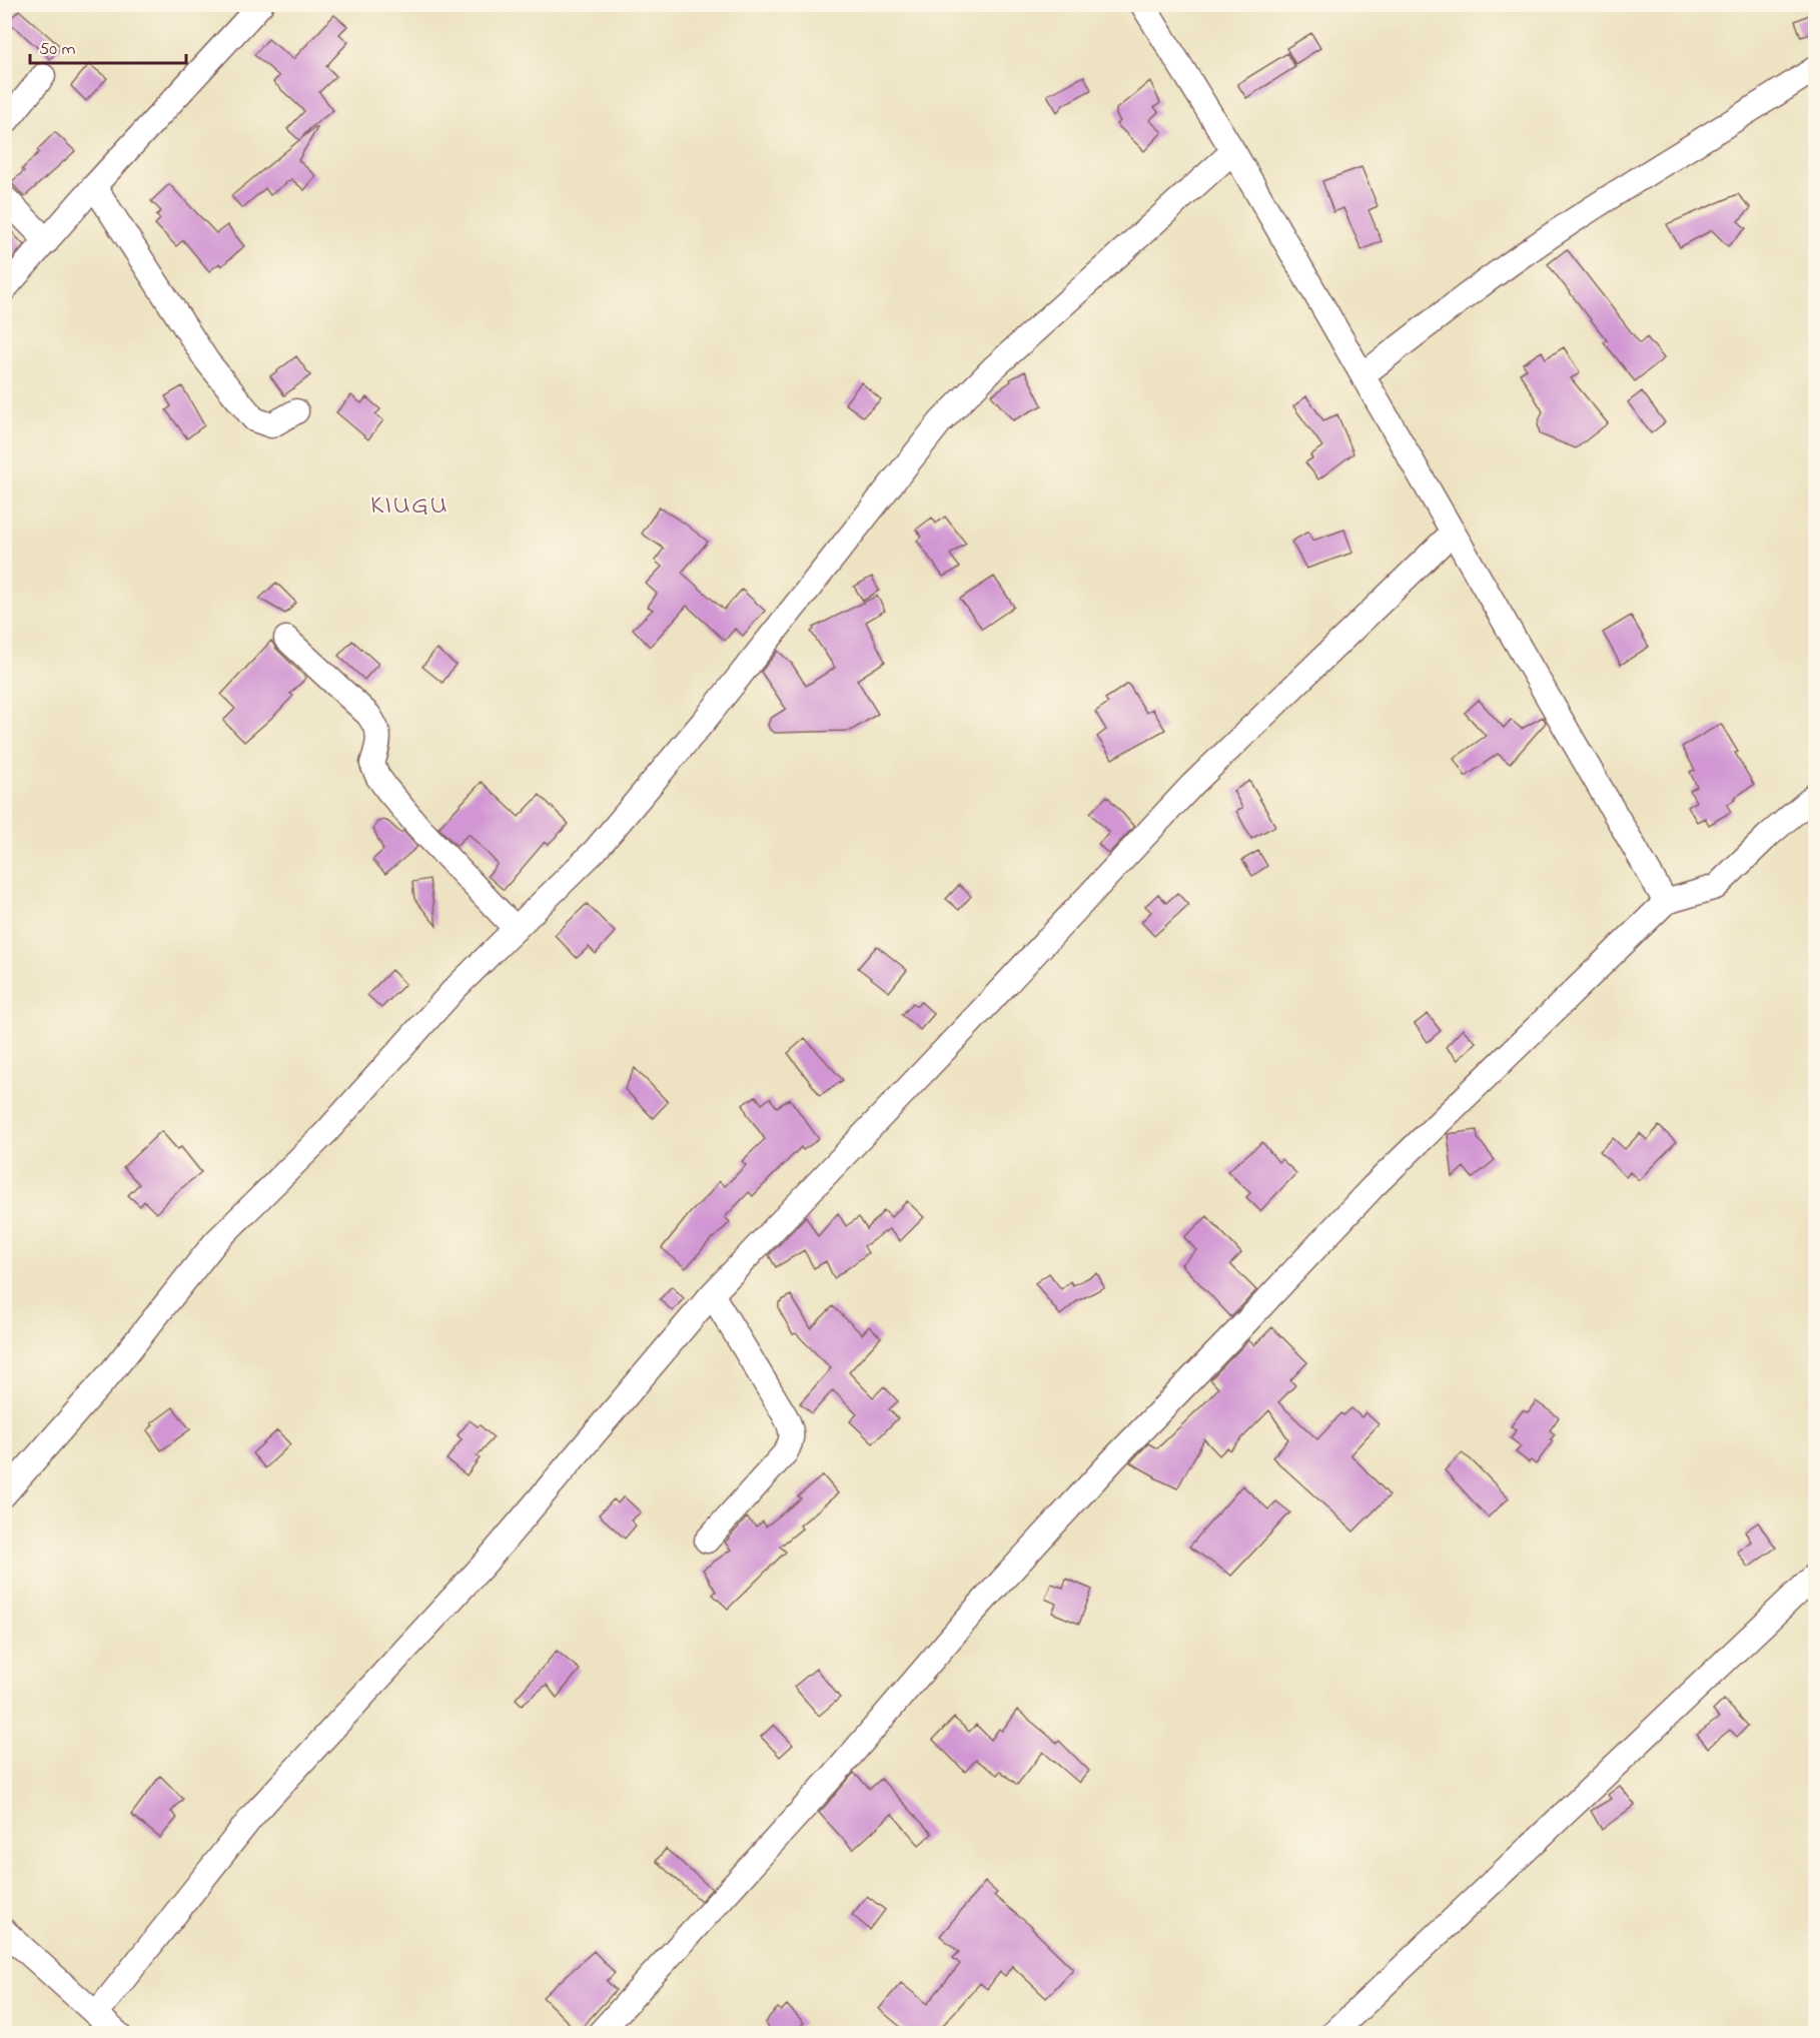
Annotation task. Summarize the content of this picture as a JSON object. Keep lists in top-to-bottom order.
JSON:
{
  "districts": ["KIUGU"],
  "scale_bar": "50 m"
}
